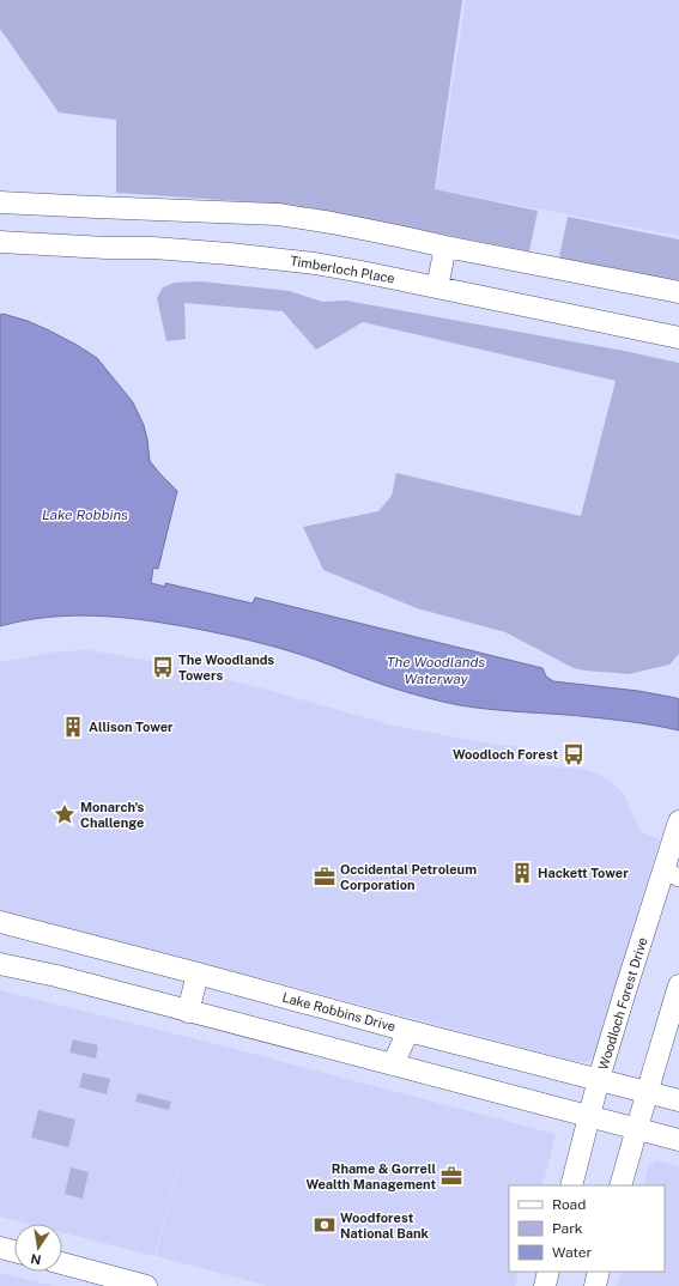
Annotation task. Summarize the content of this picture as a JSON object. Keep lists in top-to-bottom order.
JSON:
{
  "streets": {
    "street": ["Timberloch Place", "Woodloch Forest Drive", "Lake Robbins Drive"]
  },
  "crossings": [
    ["Woodloch Forest Drive", "Lake Robbins Drive"]
  ],
  "water": ["Lake Robbins", "The Woodlands Waterway"],
  "places": {
    "bus stop": ["The Woodlands Towers", "Woodloch Forest"],
    "building": ["Allison Tower", "Hackett Tower"],
    "place": ["Monarch's Challenge"],
    "office": ["Occidental Petroleum Corporation", "Rhame & Gorrell Wealth Management"],
    "bank": ["Woodforest National Bank"]
  },
  "legend": ["Road", "Park", "Water"],
  "north": "bottom"
}
